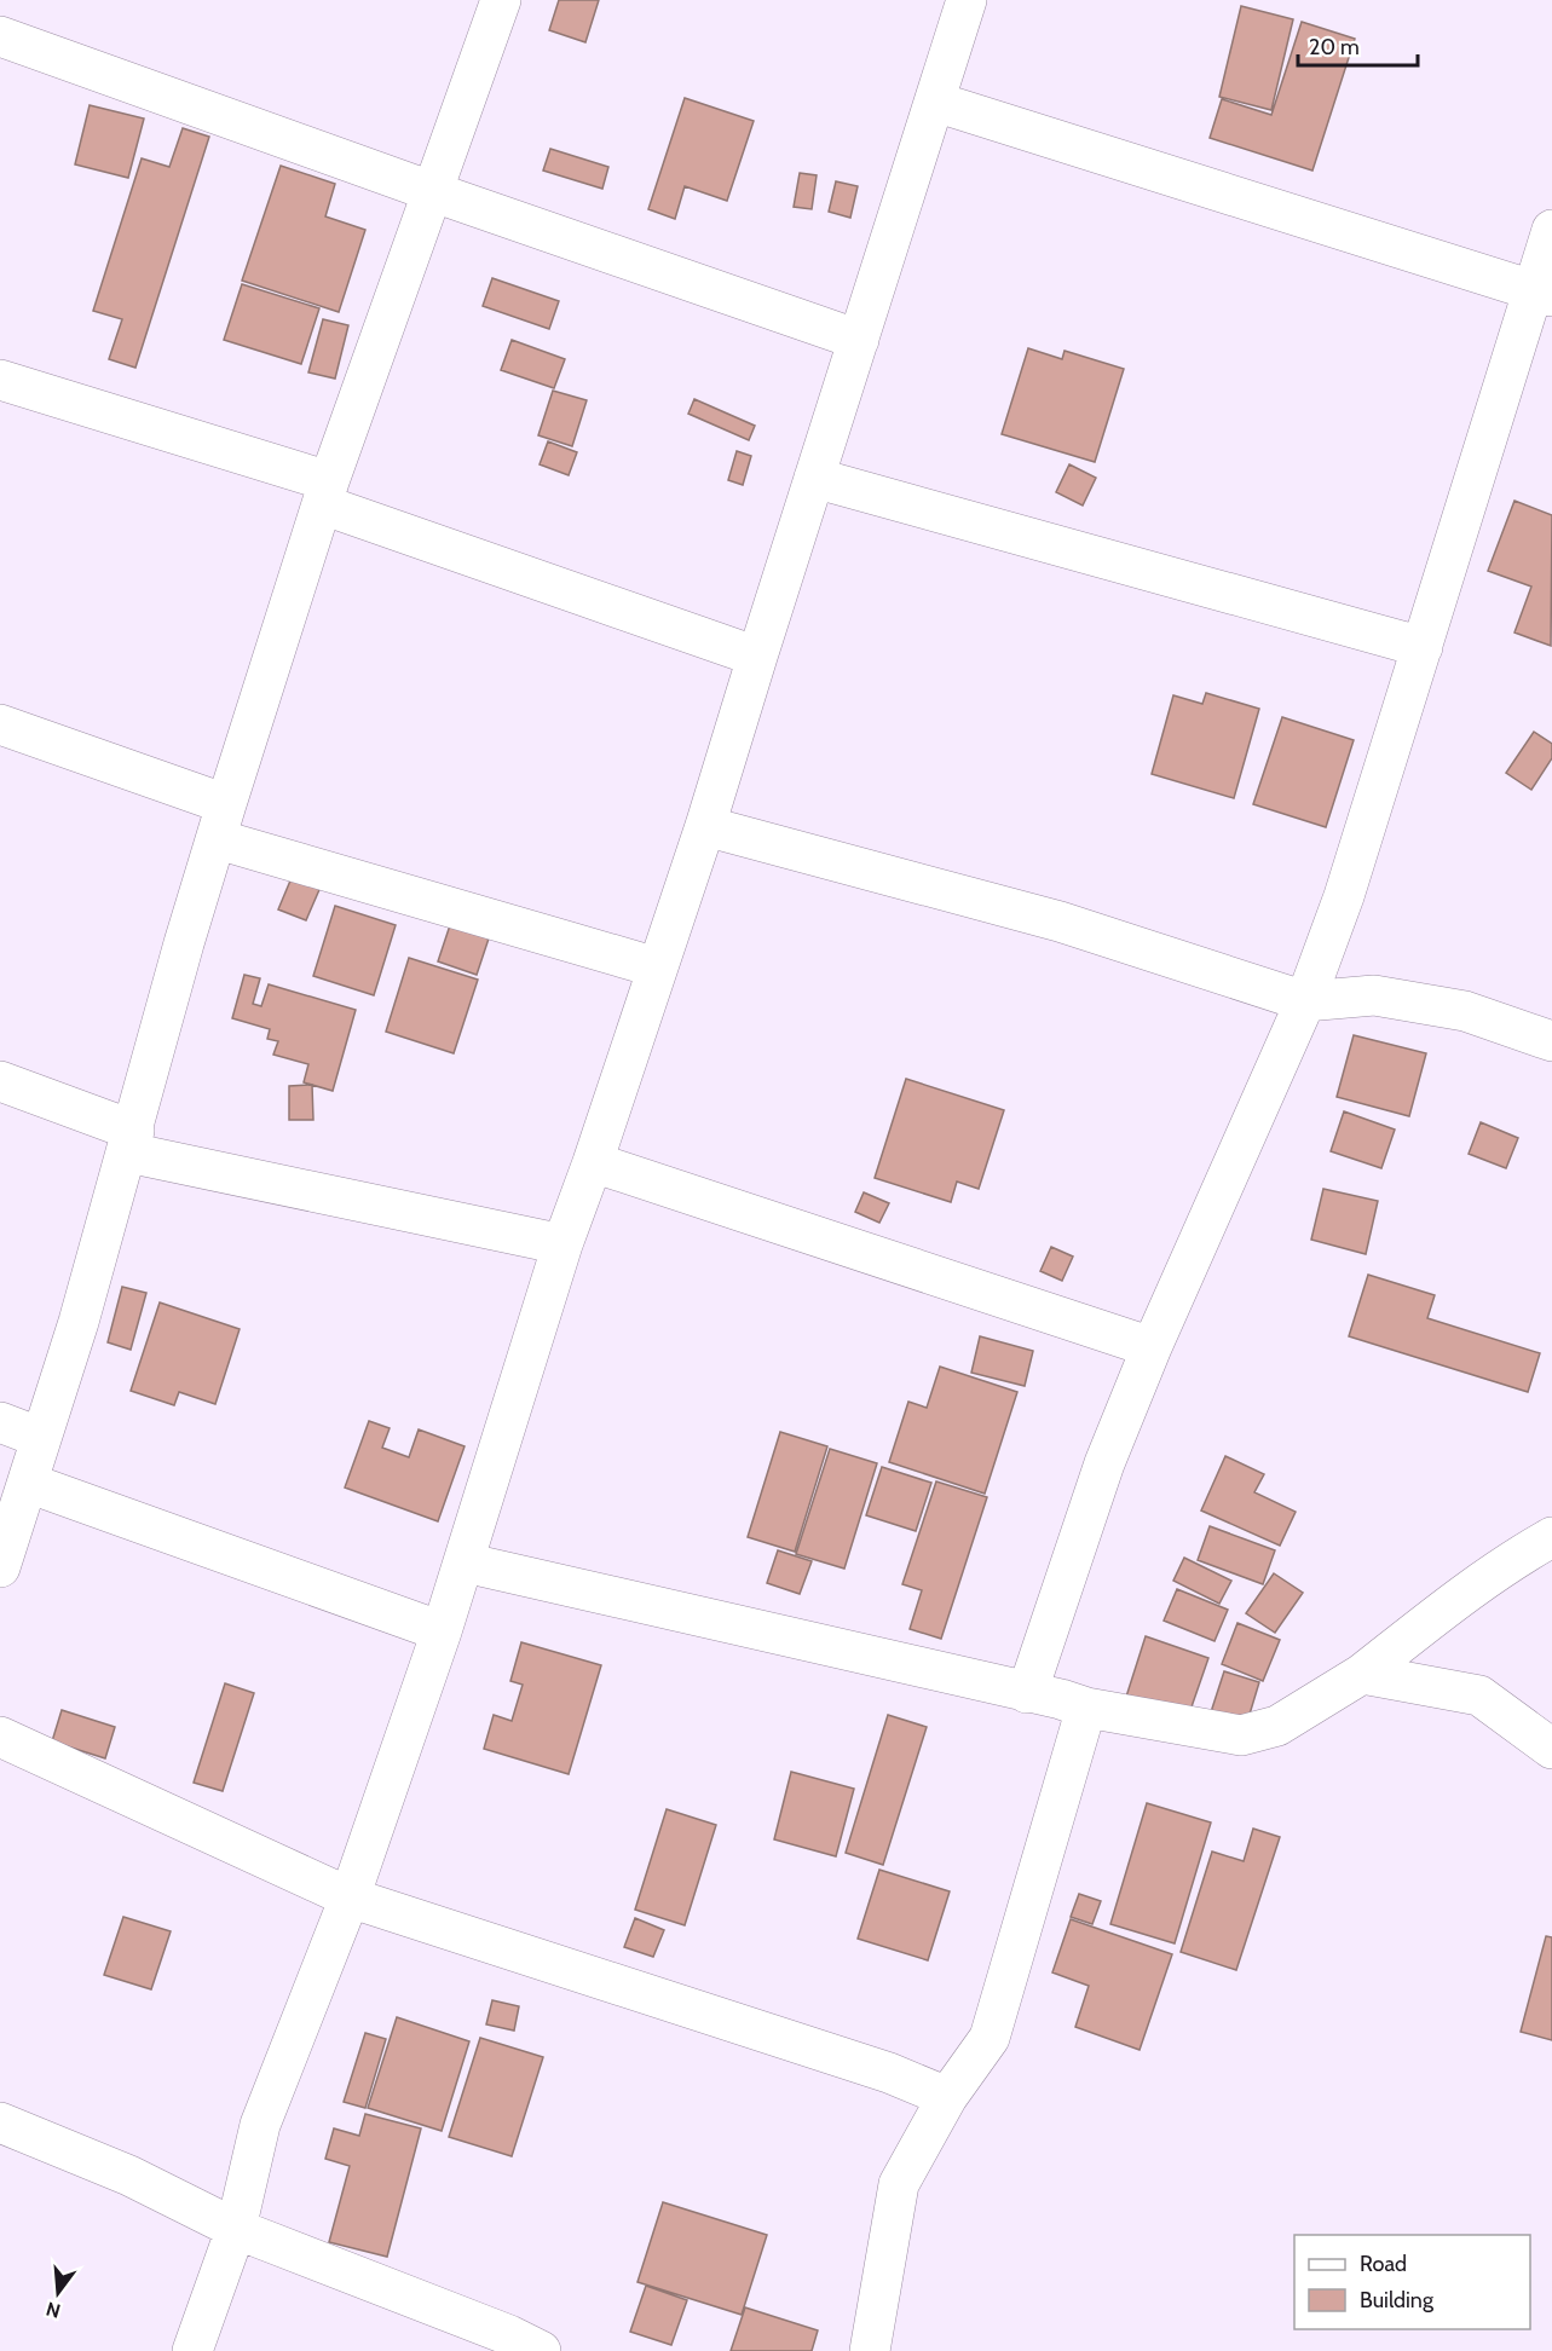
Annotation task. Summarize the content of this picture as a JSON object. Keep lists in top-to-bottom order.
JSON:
{
  "legend": ["Road", "Building"],
  "scale_bar": "20 m",
  "north": "bottom"
}
